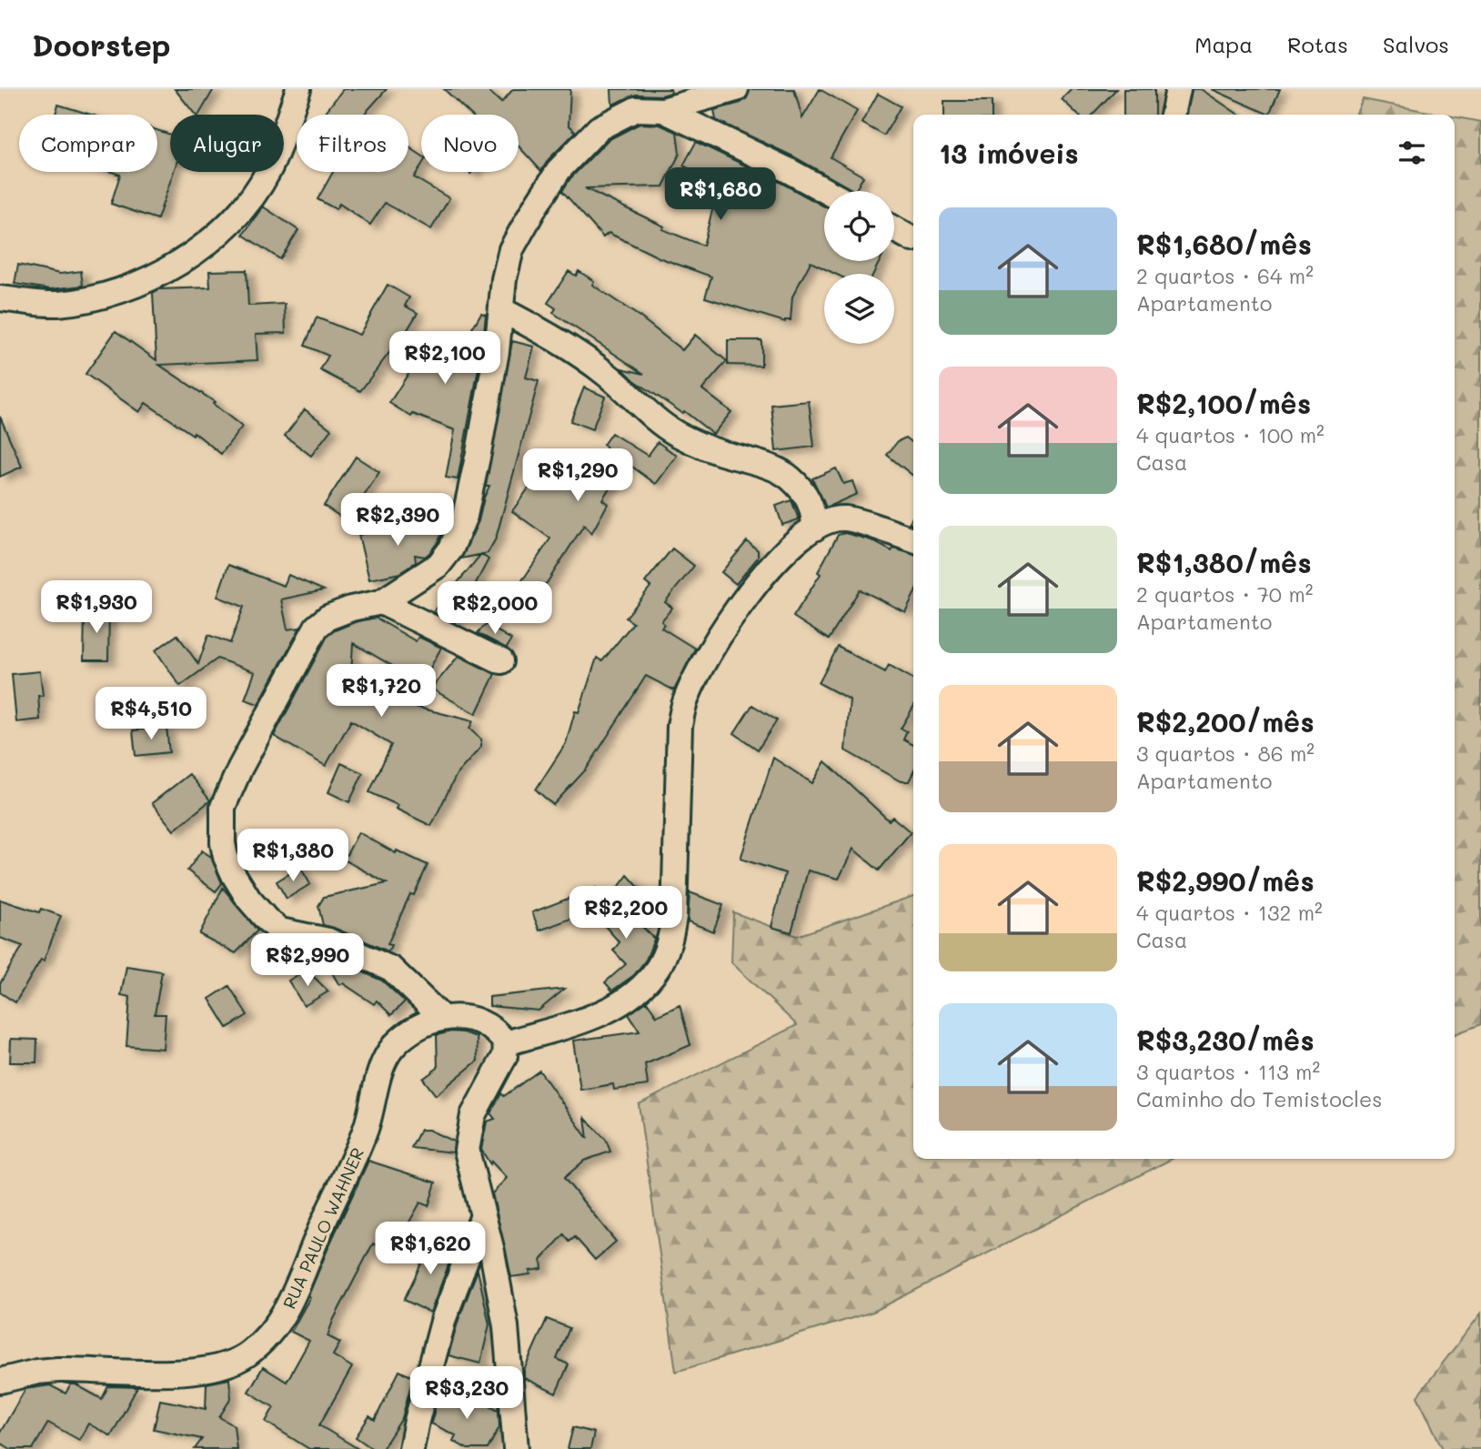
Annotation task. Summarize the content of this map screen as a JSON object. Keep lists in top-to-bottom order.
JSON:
{
  "streets": {
    "street": ["RUA PAULO WAHNER"]
  },
  "page": {
    "header": "Doorstep",
    "nav": ["Mapa", "Rotas", "Salvos"],
    "chip": [
      "Comprar",
      "Alugar",
      "Filtros",
      "Novo"
    ],
    "heading": "13 imóveis",
    "price": [
      "R$1,680",
      "R$2,100",
      "R$1,290",
      "R$2,390",
      "R$1,930",
      "R$2,000",
      "R$1,720",
      "R$4,510",
      "R$1,380",
      "R$2,200",
      "R$2,990",
      "R$1,620",
      "R$3,230"
    ],
    "list": [
      {
        "name": "R$1,680/mês",
        "note": "2 quartos · 64 m² · Apartamento"
      },
      {
        "name": "R$2,100/mês",
        "note": "4 quartos · 100 m² · Casa"
      },
      {
        "name": "R$1,380/mês",
        "note": "2 quartos · 70 m² · Apartamento"
      },
      {
        "name": "R$2,200/mês",
        "note": "3 quartos · 86 m² · Apartamento"
      },
      {
        "name": "R$2,990/mês",
        "note": "4 quartos · 132 m² · Casa"
      },
      {
        "name": "R$3,230/mês",
        "note": "3 quartos · 113 m² · Caminho do Temistocles"
      }
    ]
  }
}
